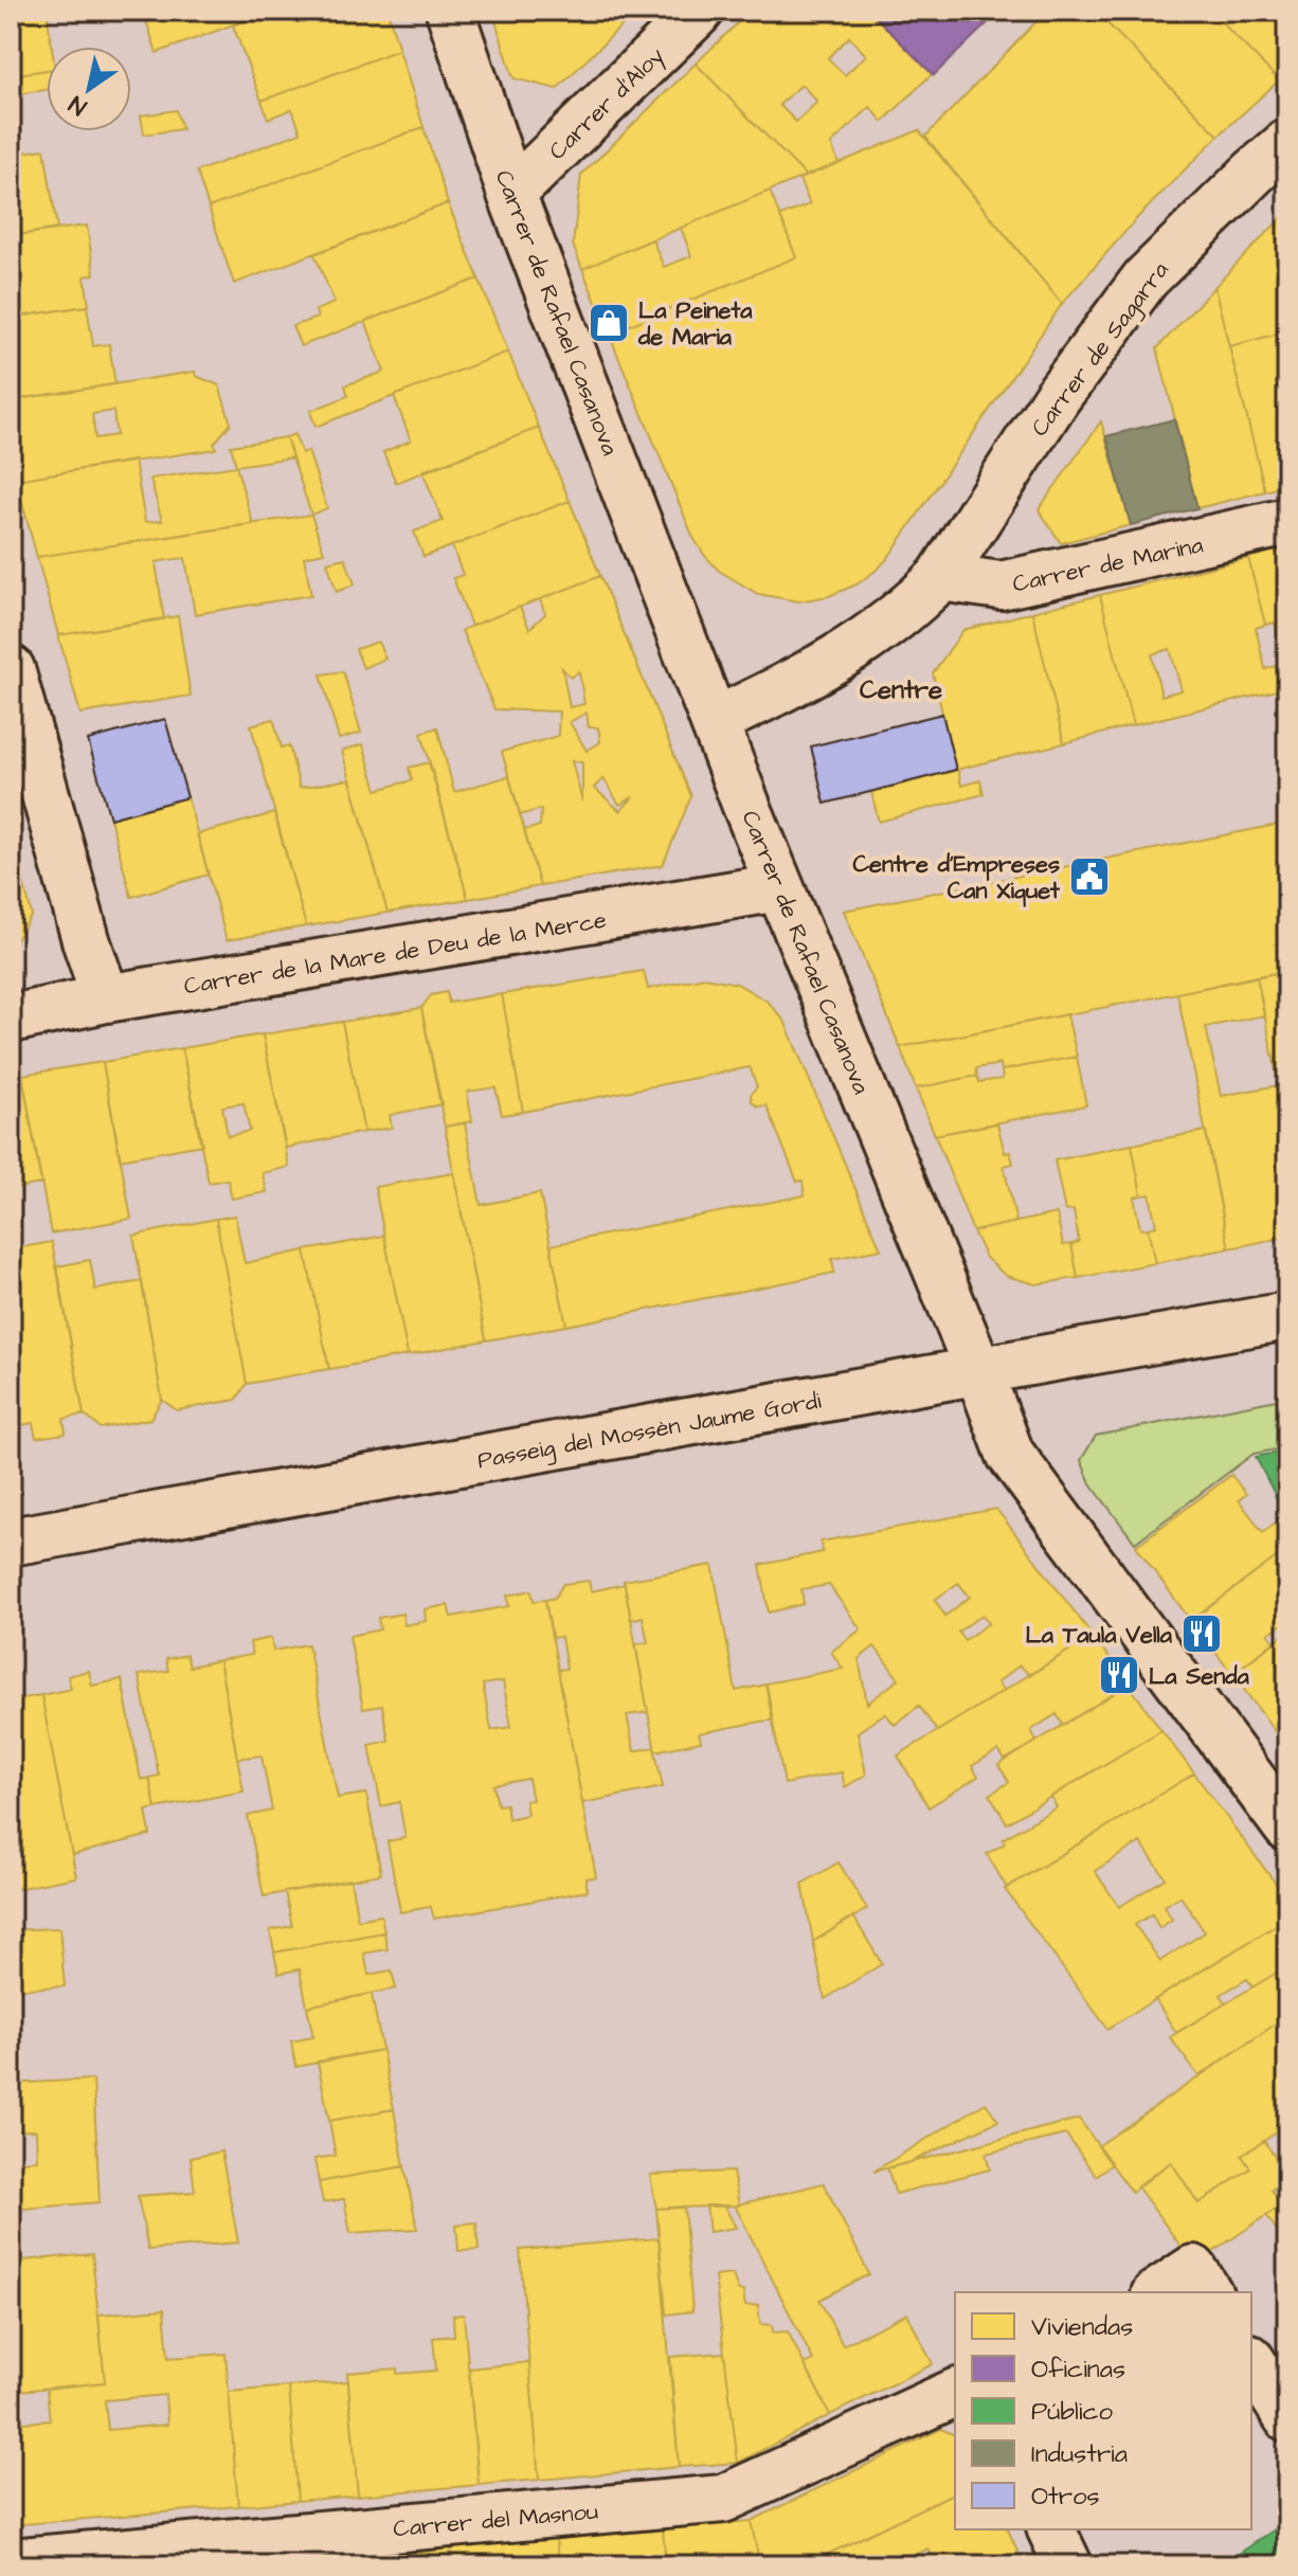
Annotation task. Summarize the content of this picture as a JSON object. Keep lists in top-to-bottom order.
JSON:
{
  "streets": {
    "street": [
      "Carrer d'Aloy",
      "Carrer de Rafael Casanova",
      "Carrer de Sagarra",
      "Carrer de Marina",
      "Carrer de la Mare de Deu de la Merce",
      "Passeig del Mossèn Jaume Gordi",
      "Carrer del Masnou"
    ]
  },
  "crossings": [
    ["Carrer d'Aloy", "Carrer de Rafael Casanova"],
    ["Carrer de Rafael Casanova", "Carrer de la Mare de Deu de la Merce"],
    ["Carrer de Rafael Casanova", "Passeig del Mossèn Jaume Gordi"],
    ["Carrer de Sagarra", "Carrer de Marina"]
  ],
  "districts": ["Centre"],
  "places": {
    "shop": ["La Peineta de Maria"],
    "public building": ["Centre d'Empreses Can Xiquet"],
    "restaurant": ["La Taula Vella", "La Senda"]
  },
  "legend": [
    "Viviendas",
    "Oficinas",
    "Público",
    "Industria",
    "Otros"
  ],
  "north": "bottom left"
}
